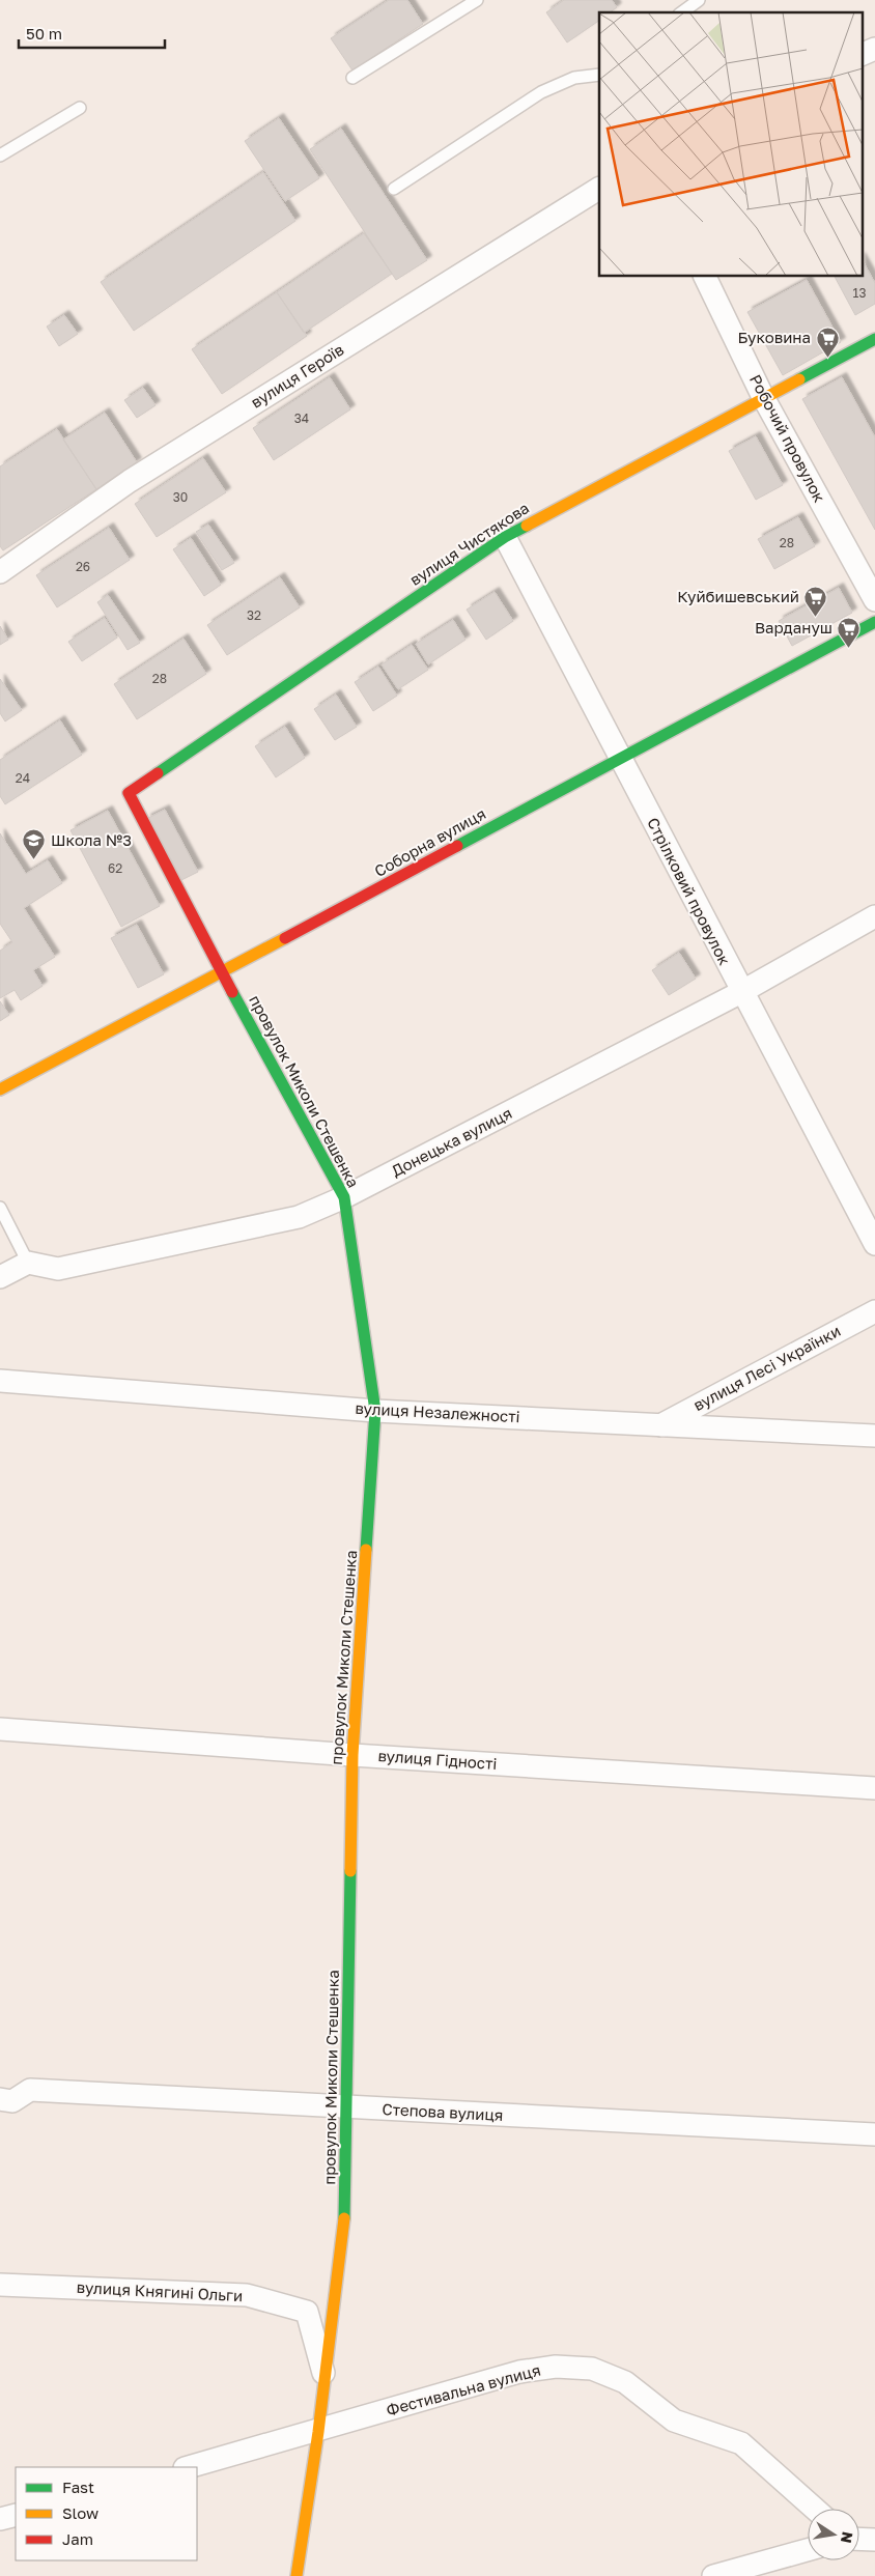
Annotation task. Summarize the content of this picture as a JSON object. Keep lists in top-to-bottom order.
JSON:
{
  "streets": {
    "street": [
      "вулиця Героїв",
      "Робочий провулок",
      "вулиця Чистякова",
      "Соборна вулиця",
      "Стрілковий провулок",
      "провулок Миколи Стешенка",
      "Донецька вулиця",
      "вулиця Лесі Українки",
      "вулиця Незалежності",
      "вулиця Гідності",
      "Степова вулиця",
      "вулиця Княгині Ольги",
      "Фестивальна вулиця"
    ]
  },
  "crossings": [
    ["Робочий провулок", "вулиця Чистякова"],
    ["вулиця Чистякова", "Стрілковий провулок"],
    ["вулиця Чистякова", "провулок Миколи Стешенка"],
    ["Соборна вулиця", "Стрілковий провулок"],
    ["Соборна вулиця", "провулок Миколи Стешенка"],
    ["Стрілковий провулок", "Донецька вулиця"],
    ["провулок Миколи Стешенка", "Донецька вулиця"],
    ["провулок Миколи Стешенка", "вулиця Незалежності"],
    ["провулок Миколи Стешенка", "вулиця Гідності"],
    ["провулок Миколи Стешенка", "Степова вулиця"],
    ["провулок Миколи Стешенка", "вулиця Княгині Ольги"],
    ["провулок Миколи Стешенка", "Фестивальна вулиця"],
    ["вулиця Лесі Українки", "вулиця Незалежності"]
  ],
  "places": {
    "supermarket": ["Буковина", "Куйбишевський", "Вардануш"],
    "school or university": ["Школа №3"]
  },
  "house_numbers": [
    "13",
    "34",
    "30",
    "28",
    "26",
    "32",
    "28",
    "24",
    "62"
  ],
  "legend": ["Fast", "Slow", "Jam"],
  "scale_bar": "50 m",
  "north": "right"
}
